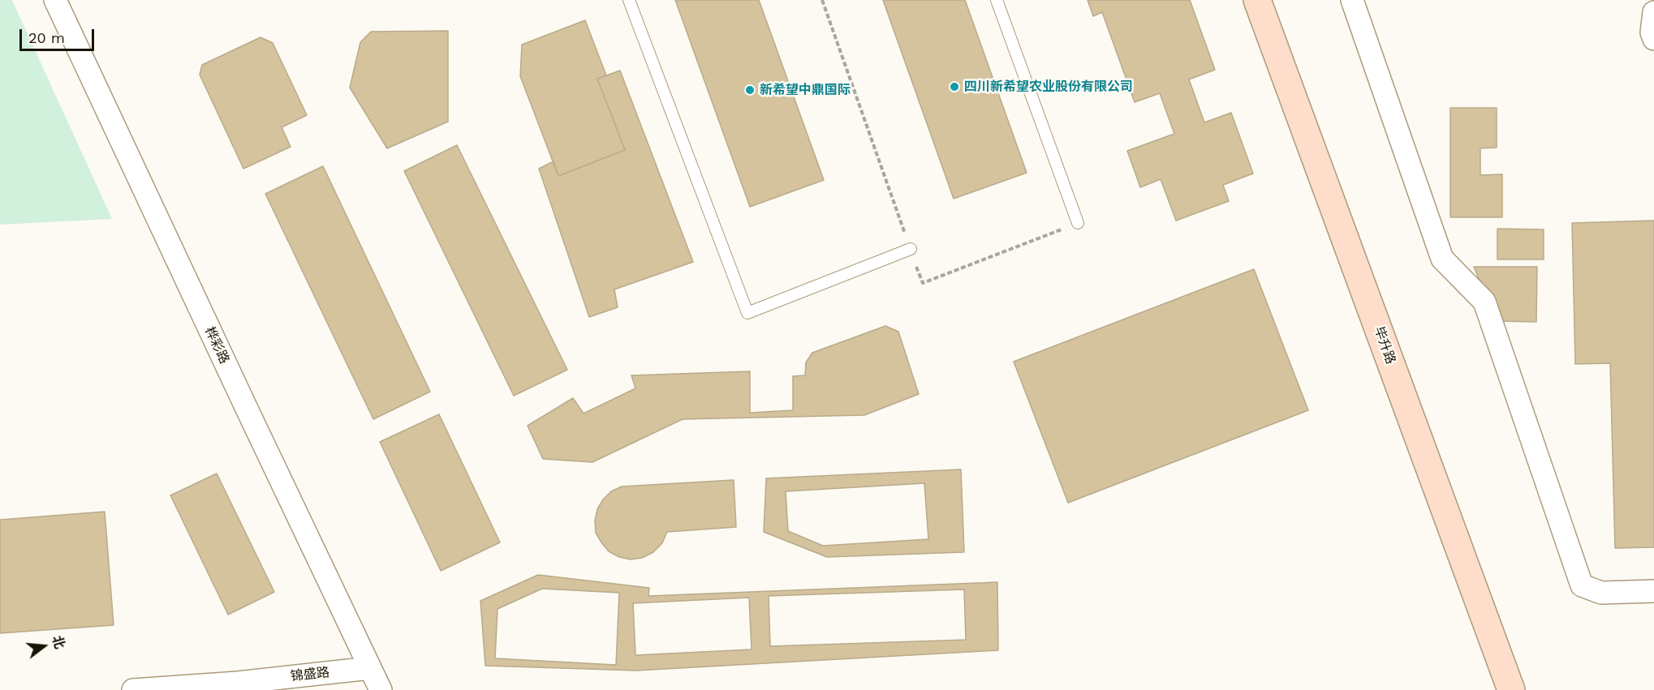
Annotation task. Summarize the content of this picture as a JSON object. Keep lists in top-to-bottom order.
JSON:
{
  "streets": {
    "street": ["桦彩路", "毕升路", "锦盛路"]
  },
  "crossings": [
    ["桦彩路", "锦盛路"]
  ],
  "places": ["四川新希望农业股份有限公司", "新希望中鼎国际"],
  "scale_bar": "20 m",
  "north": "right"
}
